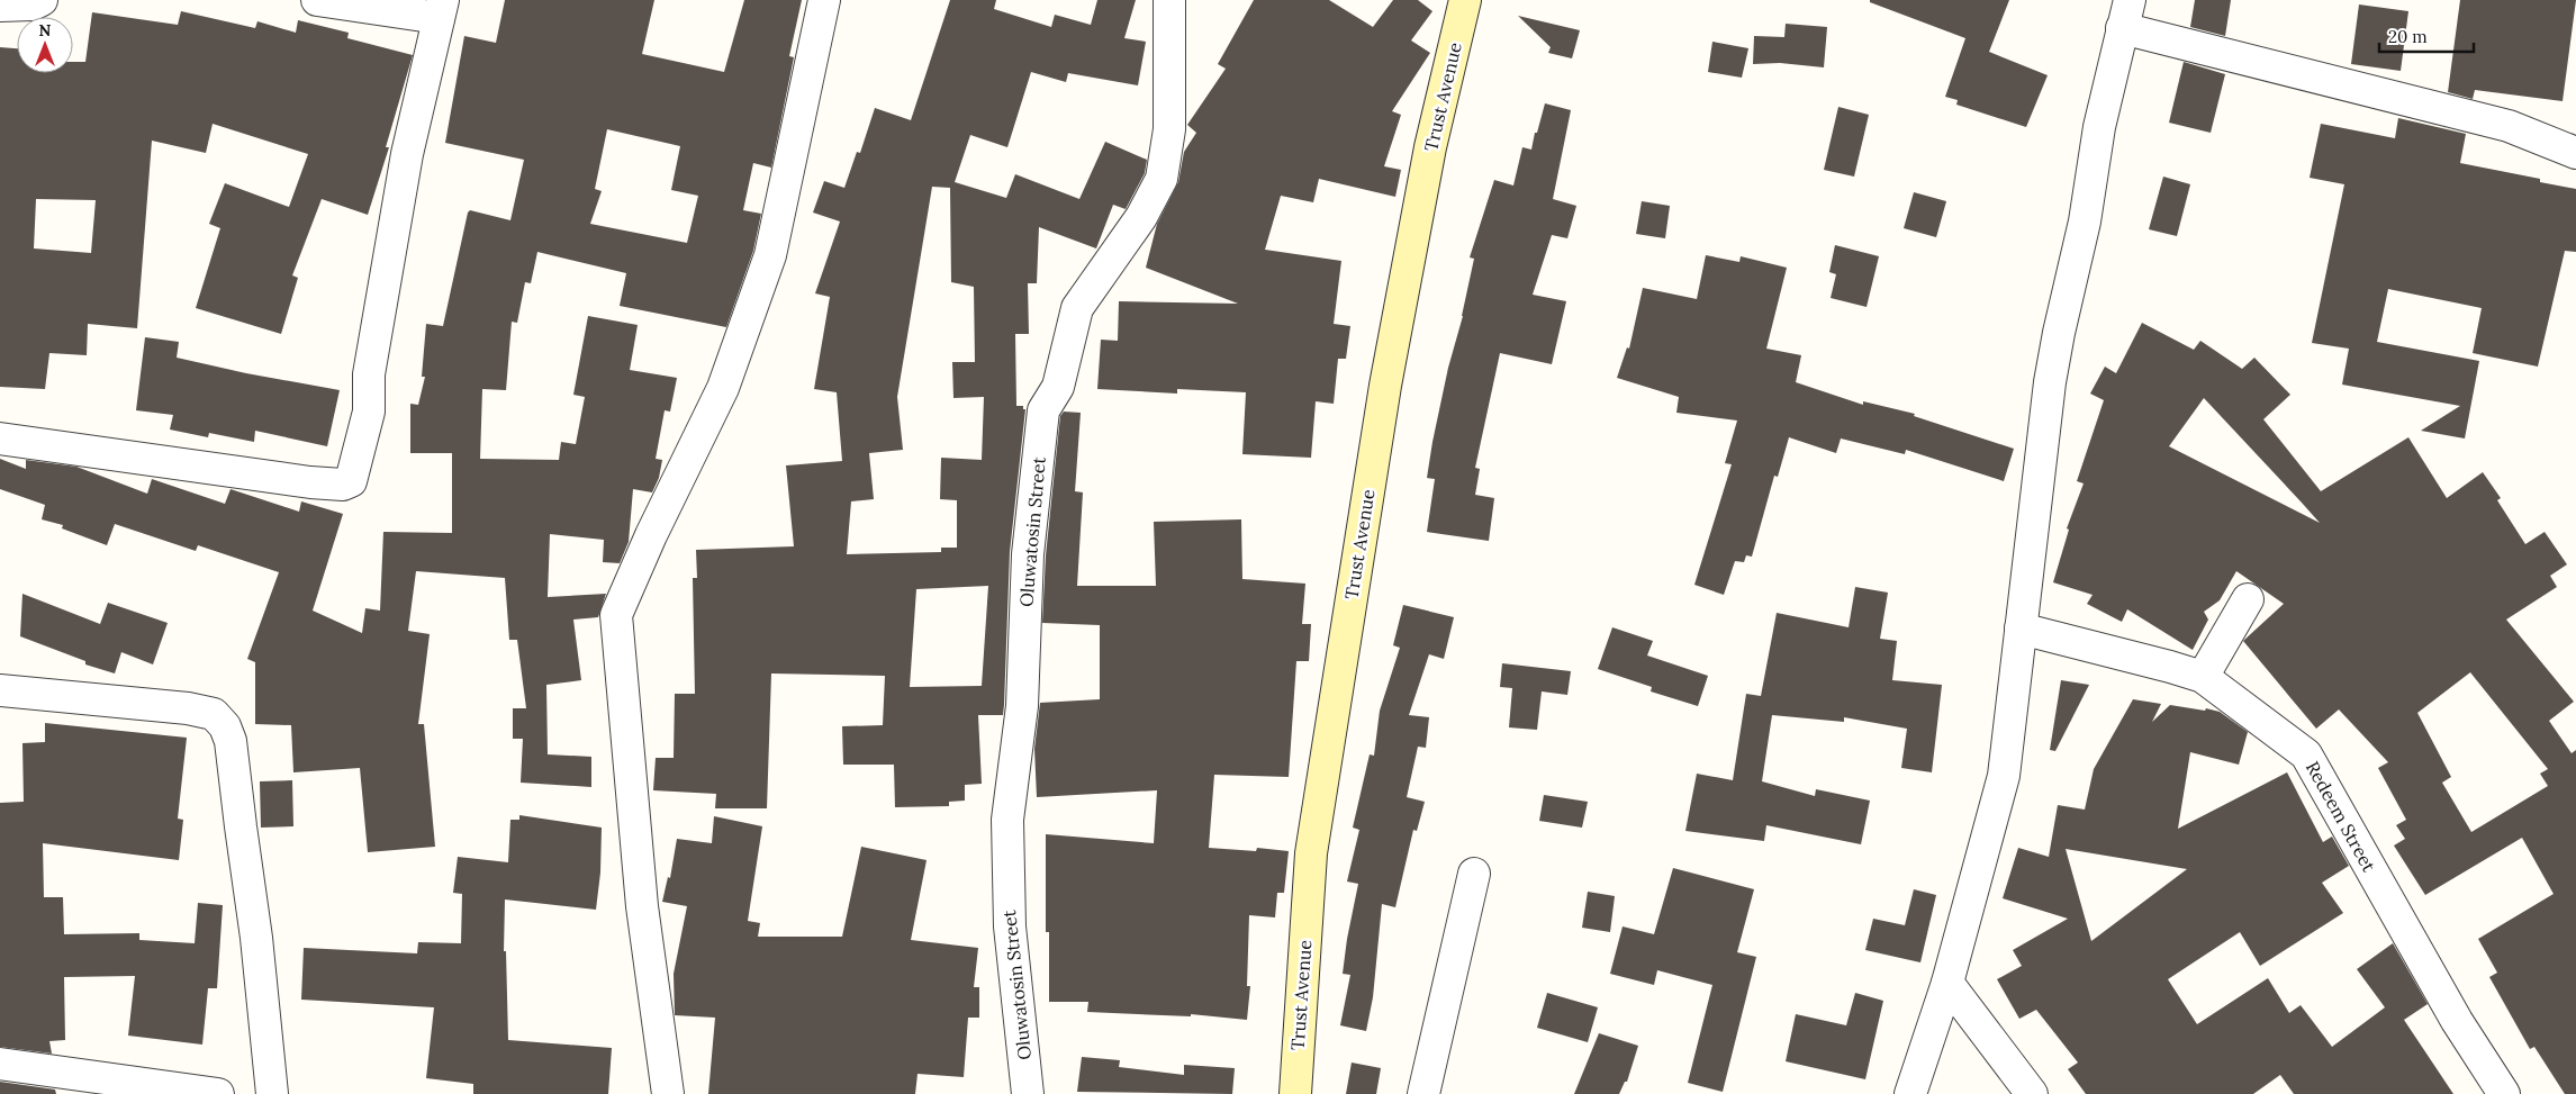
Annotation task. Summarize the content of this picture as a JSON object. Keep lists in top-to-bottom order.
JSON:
{
  "streets": {
    "street": ["Trust Avenue", "Oluwatosin Street", "Redeem Street"]
  },
  "scale_bar": "20 m",
  "north": "top"
}
